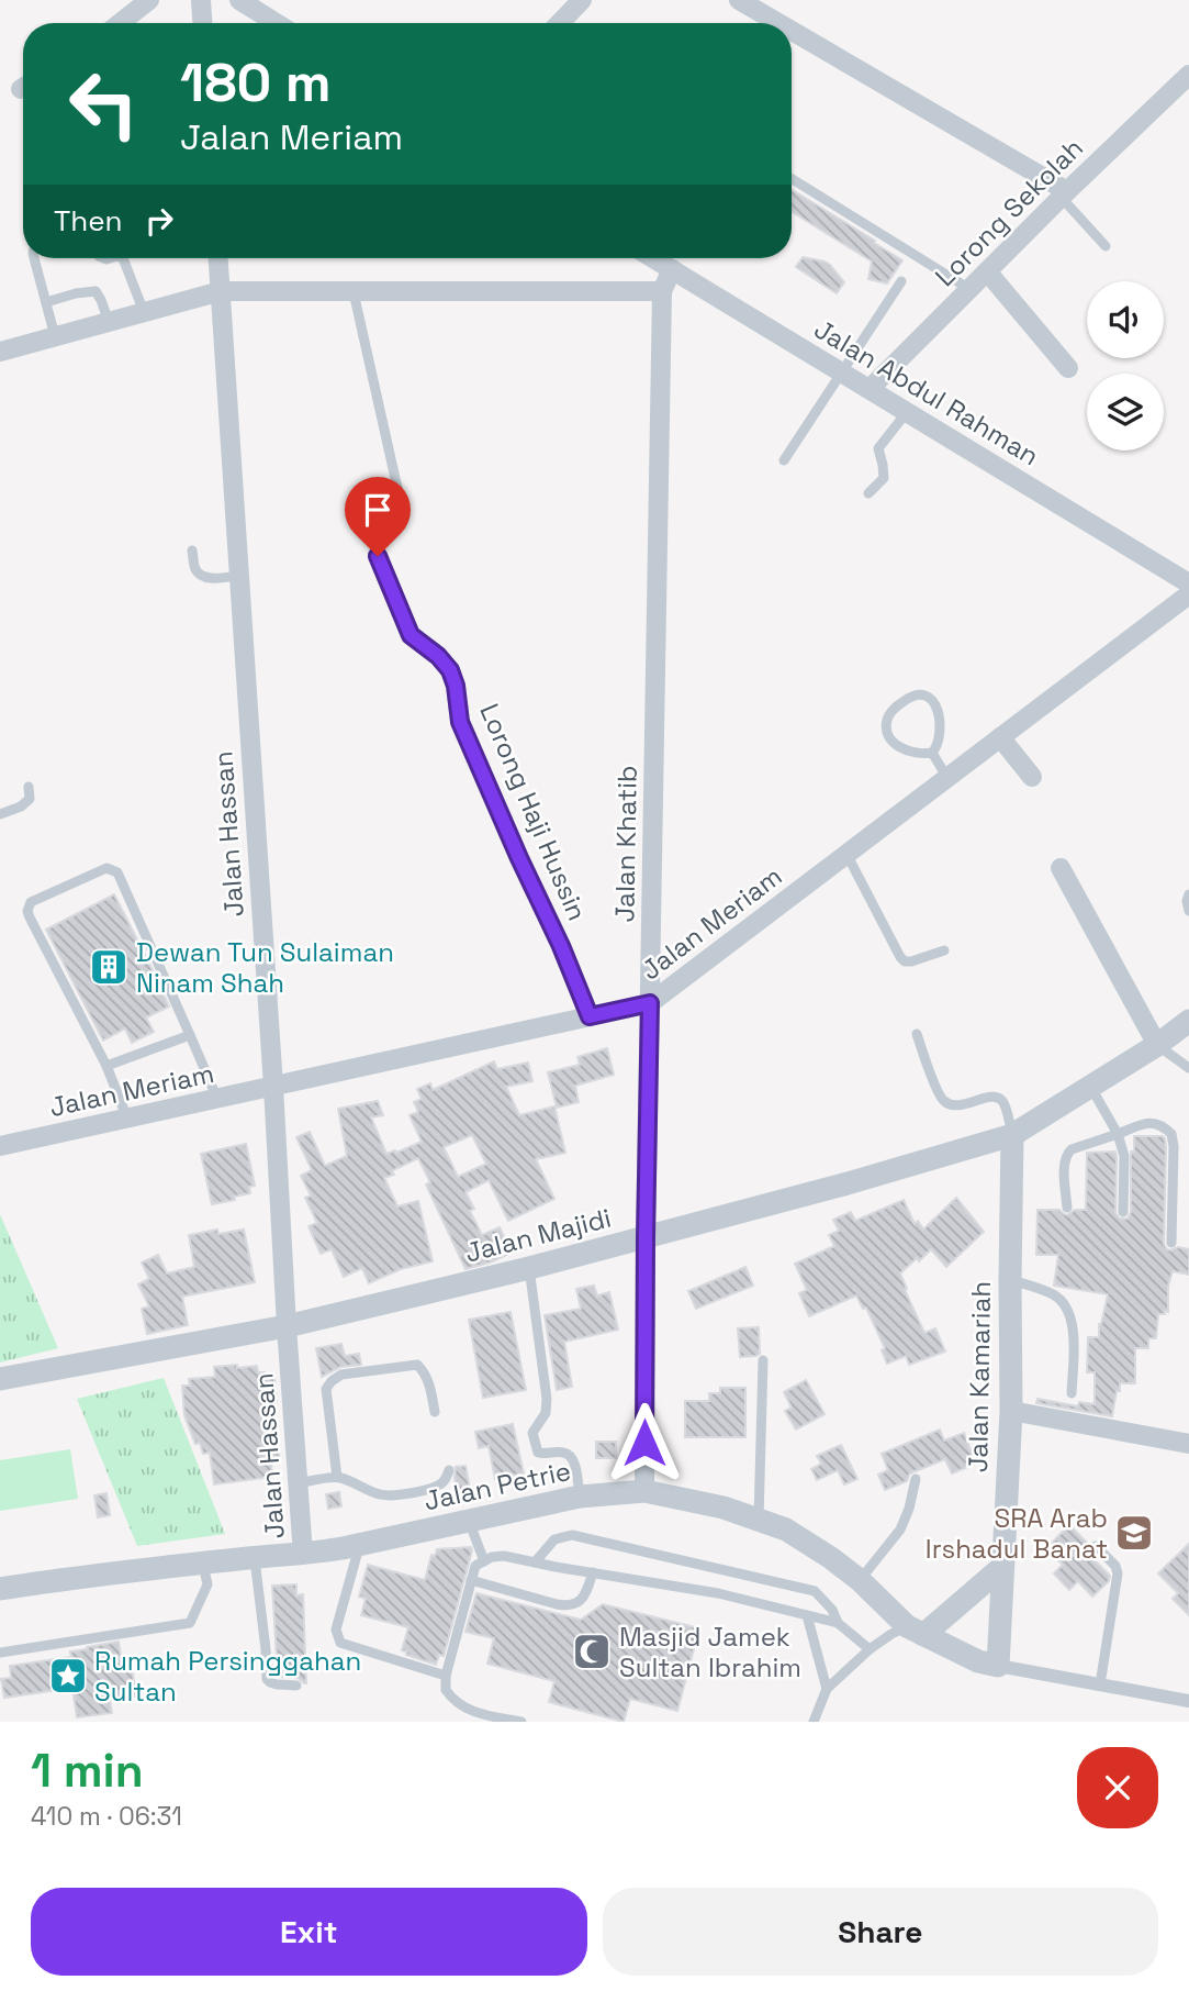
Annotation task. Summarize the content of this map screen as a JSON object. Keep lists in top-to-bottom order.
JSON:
{
  "streets": {
    "street": [
      "Lorong Sekolah",
      "Jalan Abdul Rahman",
      "Lorong Haji Hussin",
      "Jalan Hassan",
      "Jalan Khatib",
      "Jalan Meriam",
      "Jalan Majidi",
      "Jalan Kamariah",
      "Jalan Petrie"
    ]
  },
  "crossings": [
    ["Lorong Sekolah", "Jalan Abdul Rahman"],
    ["Lorong Haji Hussin", "Jalan Meriam"],
    ["Jalan Hassan", "Jalan Meriam"],
    ["Jalan Hassan", "Jalan Majidi"],
    ["Jalan Hassan", "Jalan Petrie"],
    ["Jalan Khatib", "Jalan Meriam"],
    ["Jalan Khatib", "Jalan Majidi"],
    ["Jalan Khatib", "Jalan Petrie"],
    ["Jalan Majidi", "Jalan Kamariah"],
    ["Jalan Kamariah", "Jalan Petrie"]
  ],
  "places": {
    "building": ["Dewan Tun Sulaiman Ninam Shah"],
    "school or university": ["SRA Arab Irshadul Banat"],
    "mosque": ["Masjid Jamek Sultan Ibrahim"],
    "place": ["Rumah Persinggahan Sultan"]
  },
  "page": {
    "turn": ["180 m", "Jalan Meriam"],
    "then": "Then",
    "heading": ["1 min", "410 m · 06:31"],
    "buttons": ["Exit", "Share"]
  }
}
